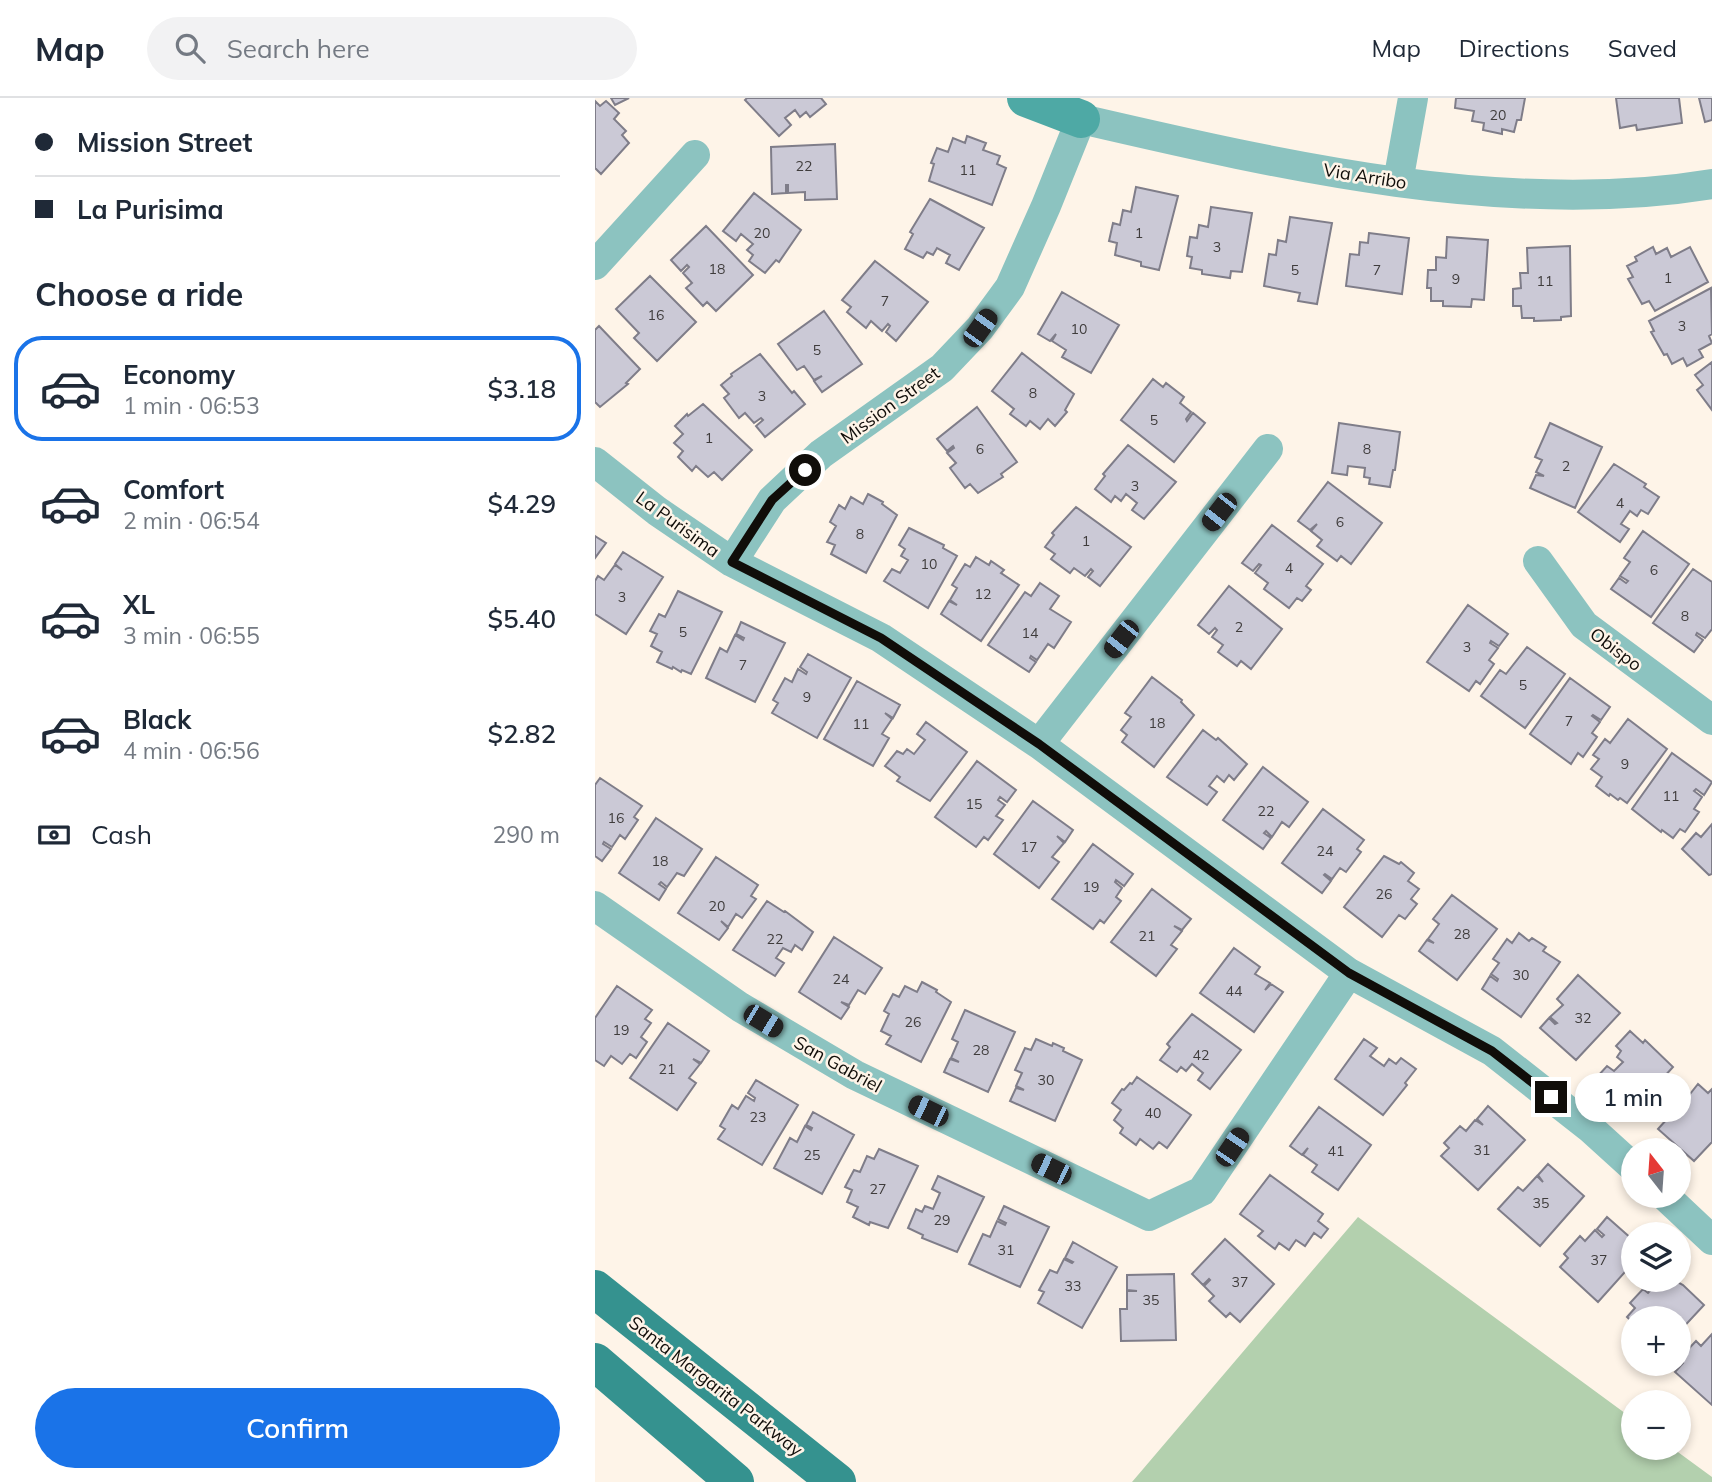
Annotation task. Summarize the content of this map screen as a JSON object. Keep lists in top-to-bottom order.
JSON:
{
  "streets": {
    "main road": ["Santa Margarita Parkway"],
    "street": [
      "Via Arribo",
      "Mission Street",
      "La Purisima",
      "Obispo",
      "San Gabriel"
    ]
  },
  "crossings": [
    ["Via Arribo", "Mission Street"],
    ["Mission Street", "La Purisima"],
    ["La Purisima", "San Gabriel"]
  ],
  "house_numbers": [
    "20",
    "22",
    "11",
    "20",
    "1",
    "3",
    "18",
    "5",
    "7",
    "1",
    "9",
    "11",
    "7",
    "16",
    "3",
    "10",
    "5",
    "8",
    "3",
    "5",
    "1",
    "6",
    "8",
    "2",
    "3",
    "4",
    "6",
    "8",
    "1",
    "10",
    "4",
    "6",
    "12",
    "3",
    "8",
    "2",
    "5",
    "14",
    "3",
    "7",
    "5",
    "9",
    "7",
    "18",
    "11",
    "9",
    "11",
    "15",
    "22",
    "16",
    "17",
    "24",
    "18",
    "19",
    "26",
    "20",
    "28",
    "21",
    "22",
    "30",
    "24",
    "44",
    "32",
    "26",
    "19",
    "28",
    "42",
    "21",
    "30",
    "40",
    "23",
    "31",
    "41",
    "25",
    "27",
    "35",
    "29",
    "31",
    "37",
    "37",
    "33",
    "35"
  ],
  "north": "top",
  "page": {
    "header": "Map",
    "search": "Search here",
    "nav": ["Map", "Directions", "Saved"],
    "banner": ["Mission Street", "La Purisima"],
    "heading": "Choose a ride",
    "list": [
      {
        "name": "Economy",
        "note": "1 min · 06:53",
        "value": "$3.18"
      },
      {
        "name": "Comfort",
        "note": "2 min · 06:54",
        "value": "$4.29"
      },
      {
        "name": "XL",
        "note": "3 min · 06:55",
        "value": "$5.40"
      },
      {
        "name": "Black",
        "note": "4 min · 06:56",
        "value": "$2.82"
      }
    ],
    "pay": ["Cash", "290 m"],
    "bubble": "1 min",
    "map_buttons": ["+", "−"],
    "buttons": "Confirm"
  }
}
